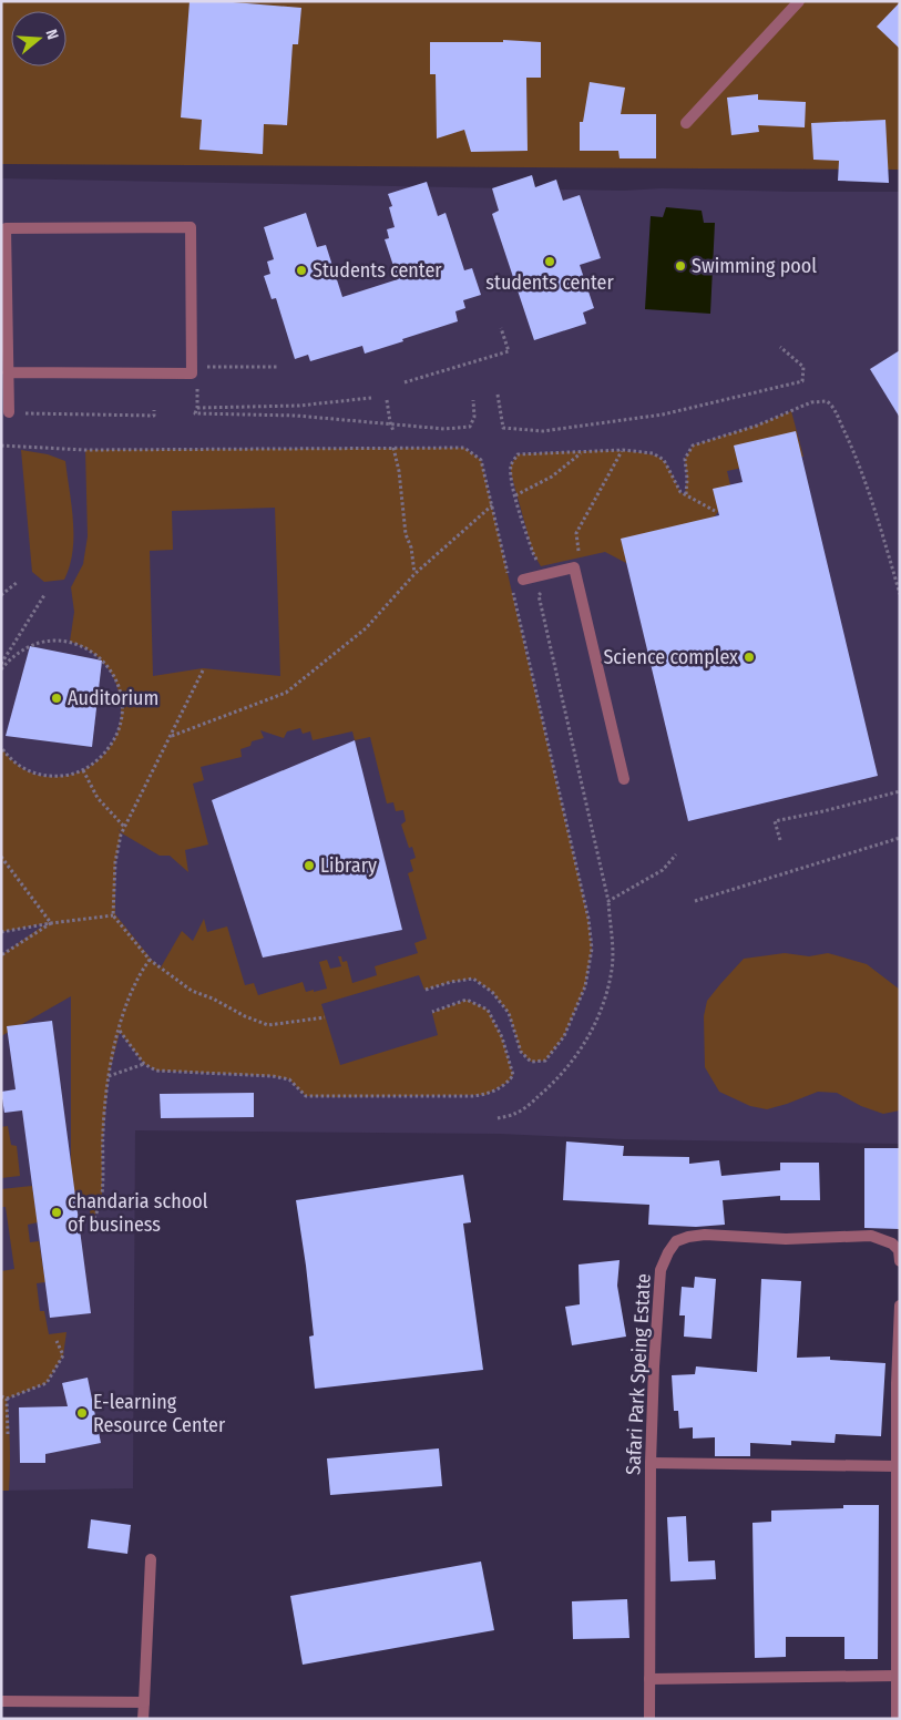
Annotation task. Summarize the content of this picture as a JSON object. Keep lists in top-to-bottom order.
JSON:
{
  "streets": {
    "street": ["Safari Park Speing Estate"]
  },
  "places": [
    "students center",
    "Swimming pool",
    "Students center",
    "Science complex",
    "Auditorium",
    "Library",
    "chandaria school of business",
    "E-learning Resource Center"
  ],
  "north": "right"
}
